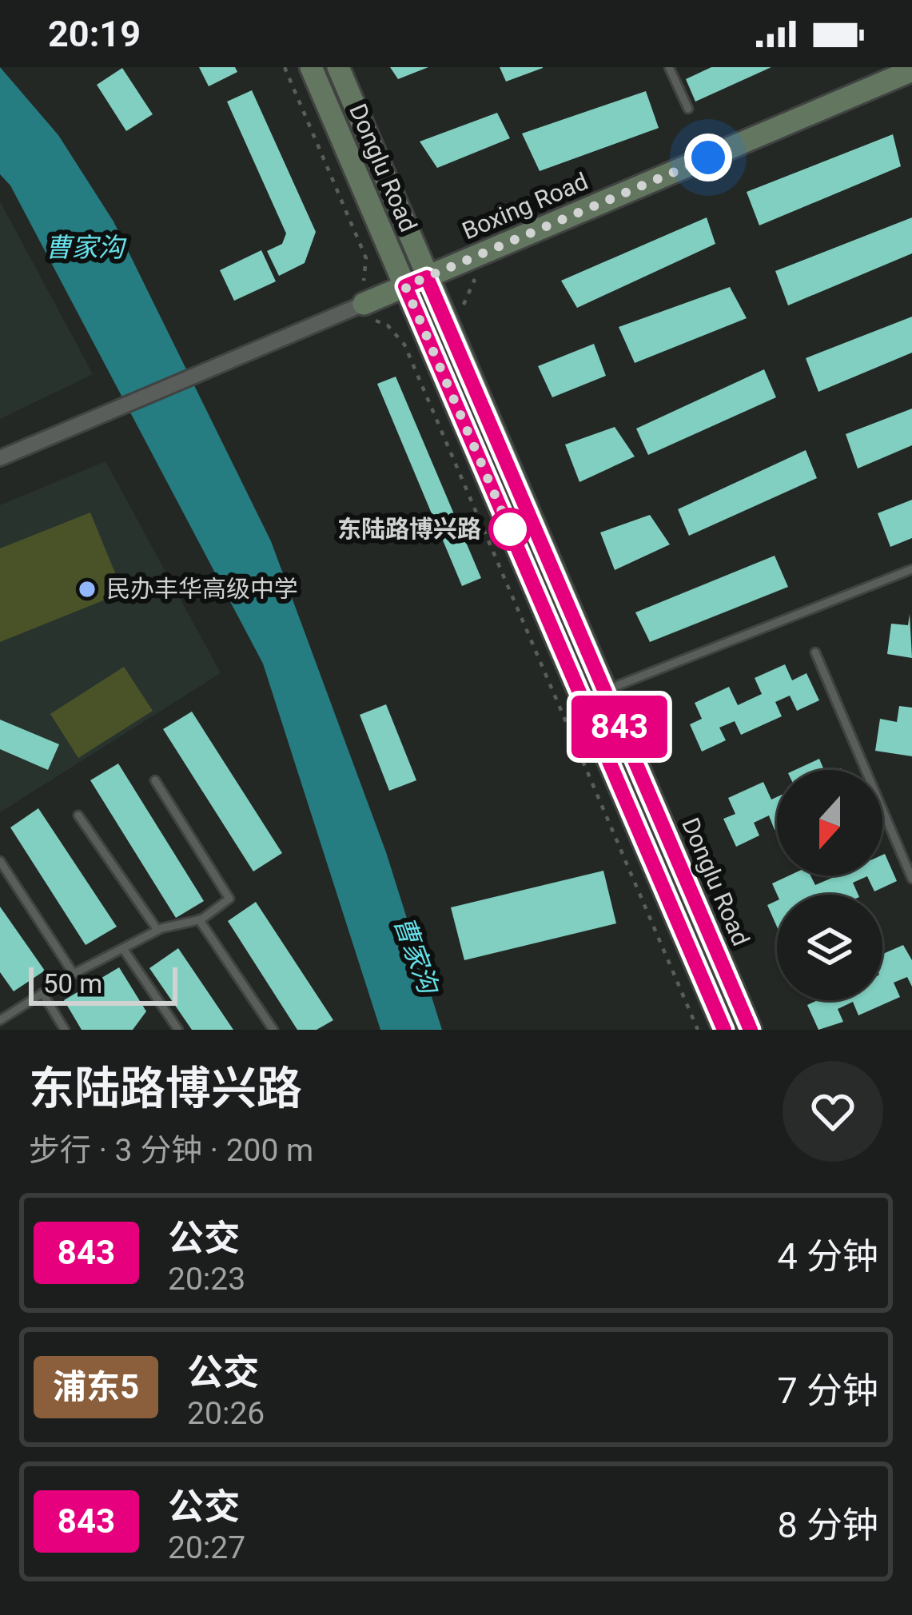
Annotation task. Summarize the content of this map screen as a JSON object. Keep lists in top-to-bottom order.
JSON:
{
  "streets": {
    "main road": ["Donglu Road", "Boxing Road"]
  },
  "crossings": [
    ["Donglu Road", "Boxing Road"]
  ],
  "water": ["曹家沟"],
  "places": ["东陆路博兴路", "民办丰华高级中学"],
  "lines": ["bus line 843"],
  "scale_bar": "50 m",
  "north": "bottom",
  "page": {
    "status": "20:19",
    "on_map": "843",
    "scale": "50 m",
    "heading": ["东陆路博兴路", "步行 · 3 分钟 · 200 m"],
    "list": [
      {
        "mark": "843",
        "name": "公交",
        "note": "20:23",
        "value": "4 分钟"
      },
      {
        "mark": "浦东5",
        "name": "公交",
        "note": "20:26",
        "value": "7 分钟"
      },
      {
        "mark": "843",
        "name": "公交",
        "note": "20:27",
        "value": "8 分钟"
      }
    ]
  }
}
